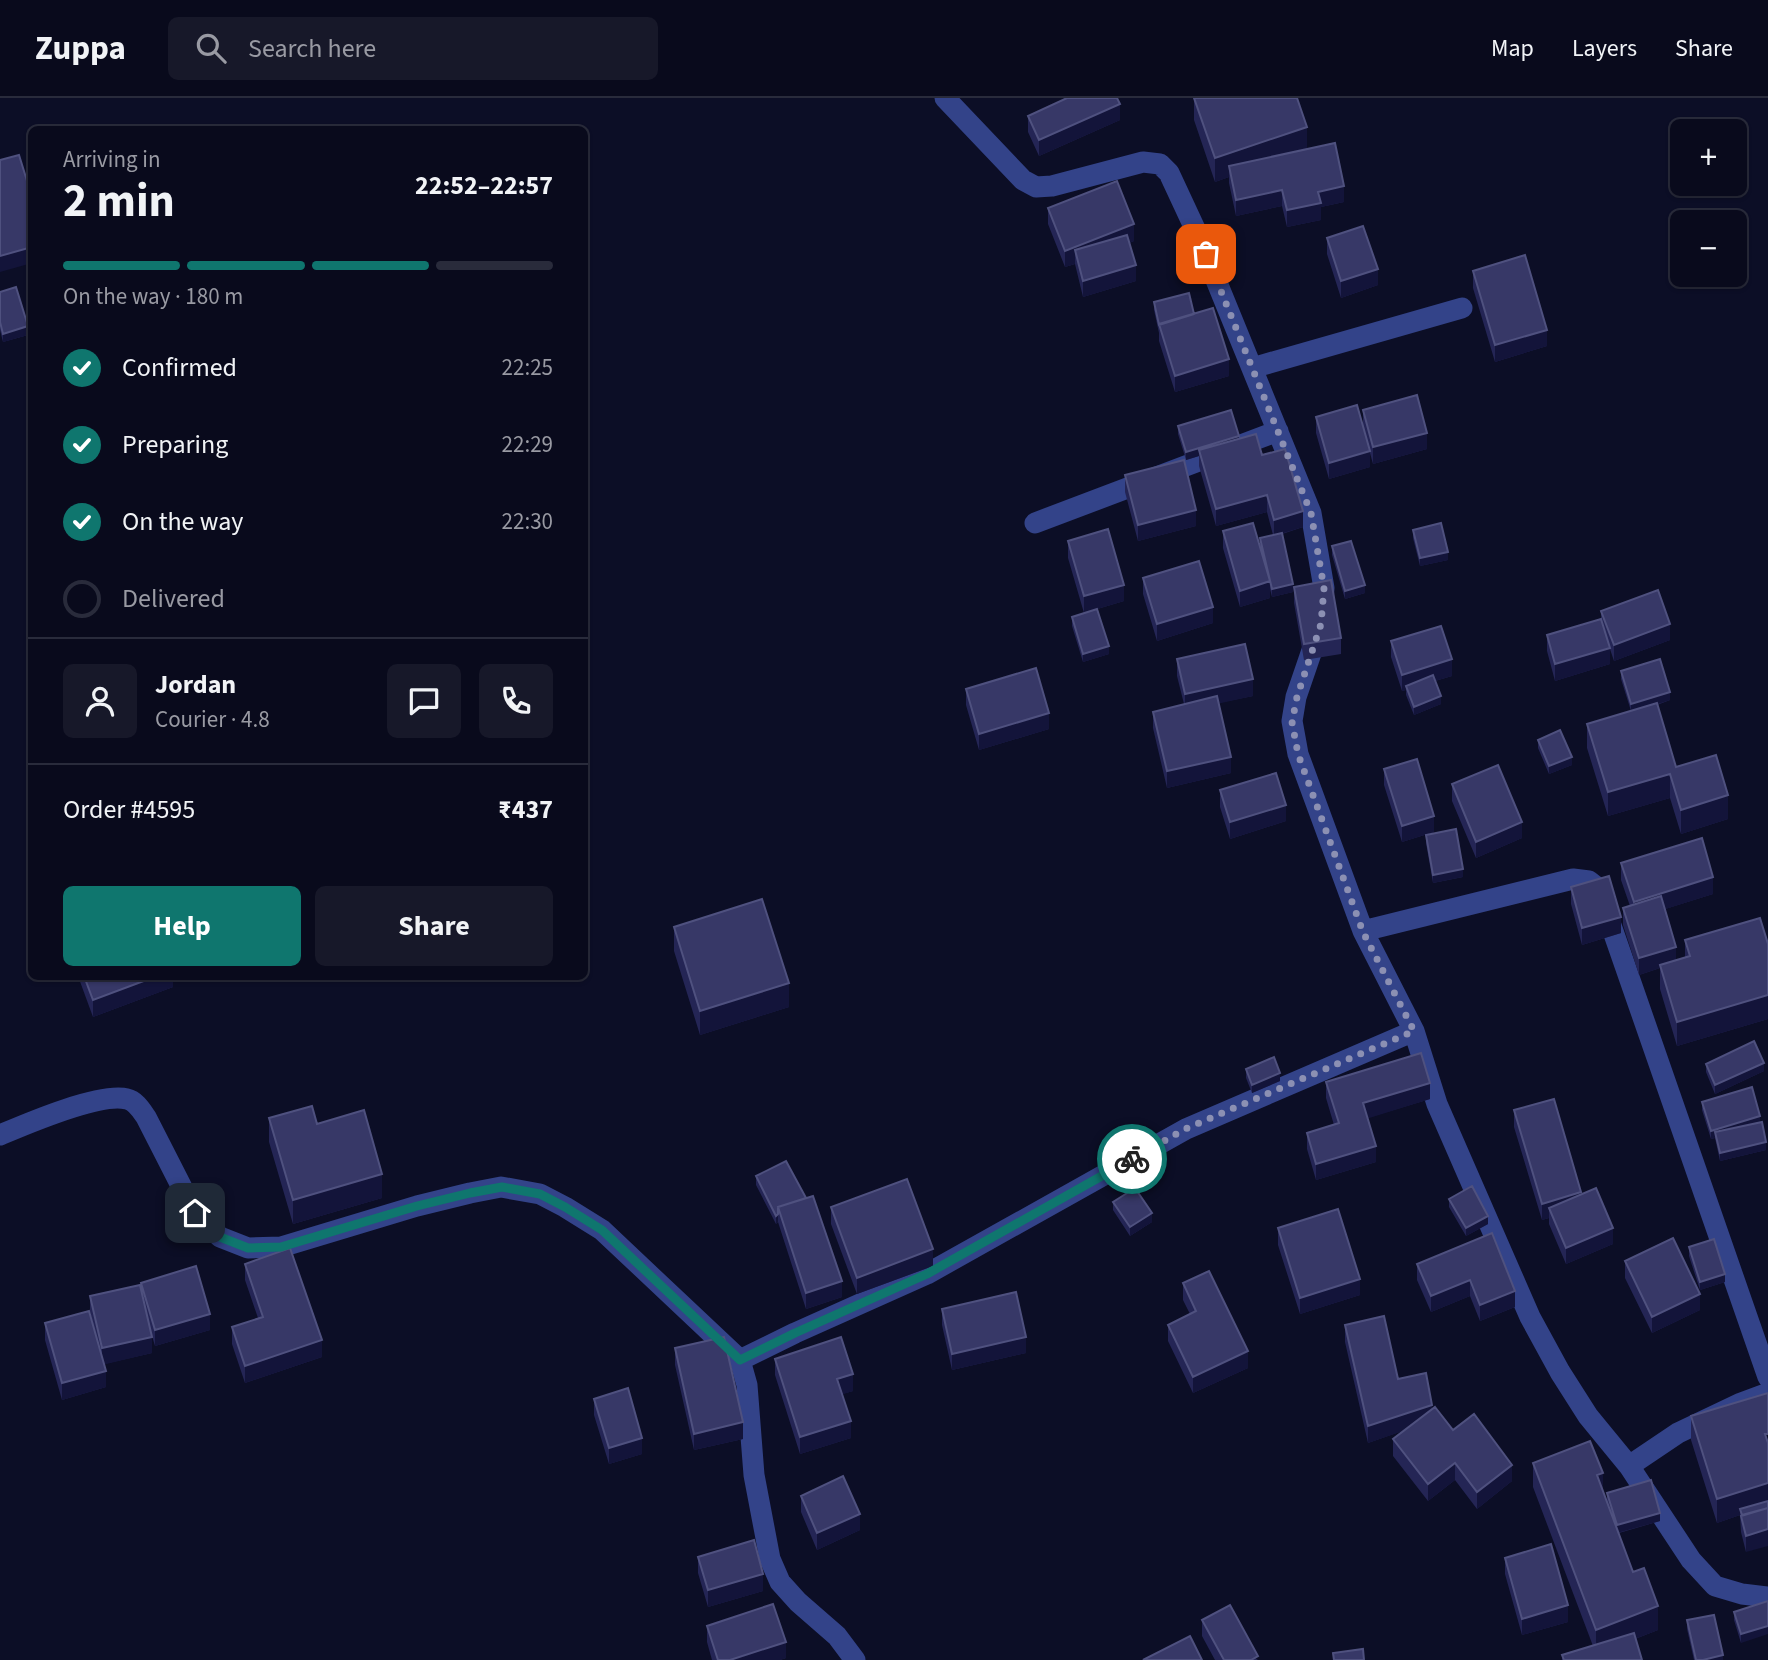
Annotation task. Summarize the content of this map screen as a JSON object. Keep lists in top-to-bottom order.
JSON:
{
  "page": {
    "header": "Zuppa",
    "search": "Search here",
    "nav": ["Map", "Layers", "Share"],
    "map_buttons": ["+", "−"],
    "heading": ["2 min", "Arriving in", "22:52–22:57"],
    "panel": [
      "Jordan",
      "Courier · 4.8",
      "Order #4595",
      "₹437"
    ],
    "bar": "On the way · 180 m",
    "list": [
      ["Confirmed", "22:25"],
      ["Preparing", "22:29"],
      ["On the way", "22:30"],
      "Delivered"
    ],
    "buttons": ["Help", "Share"]
  }
}
